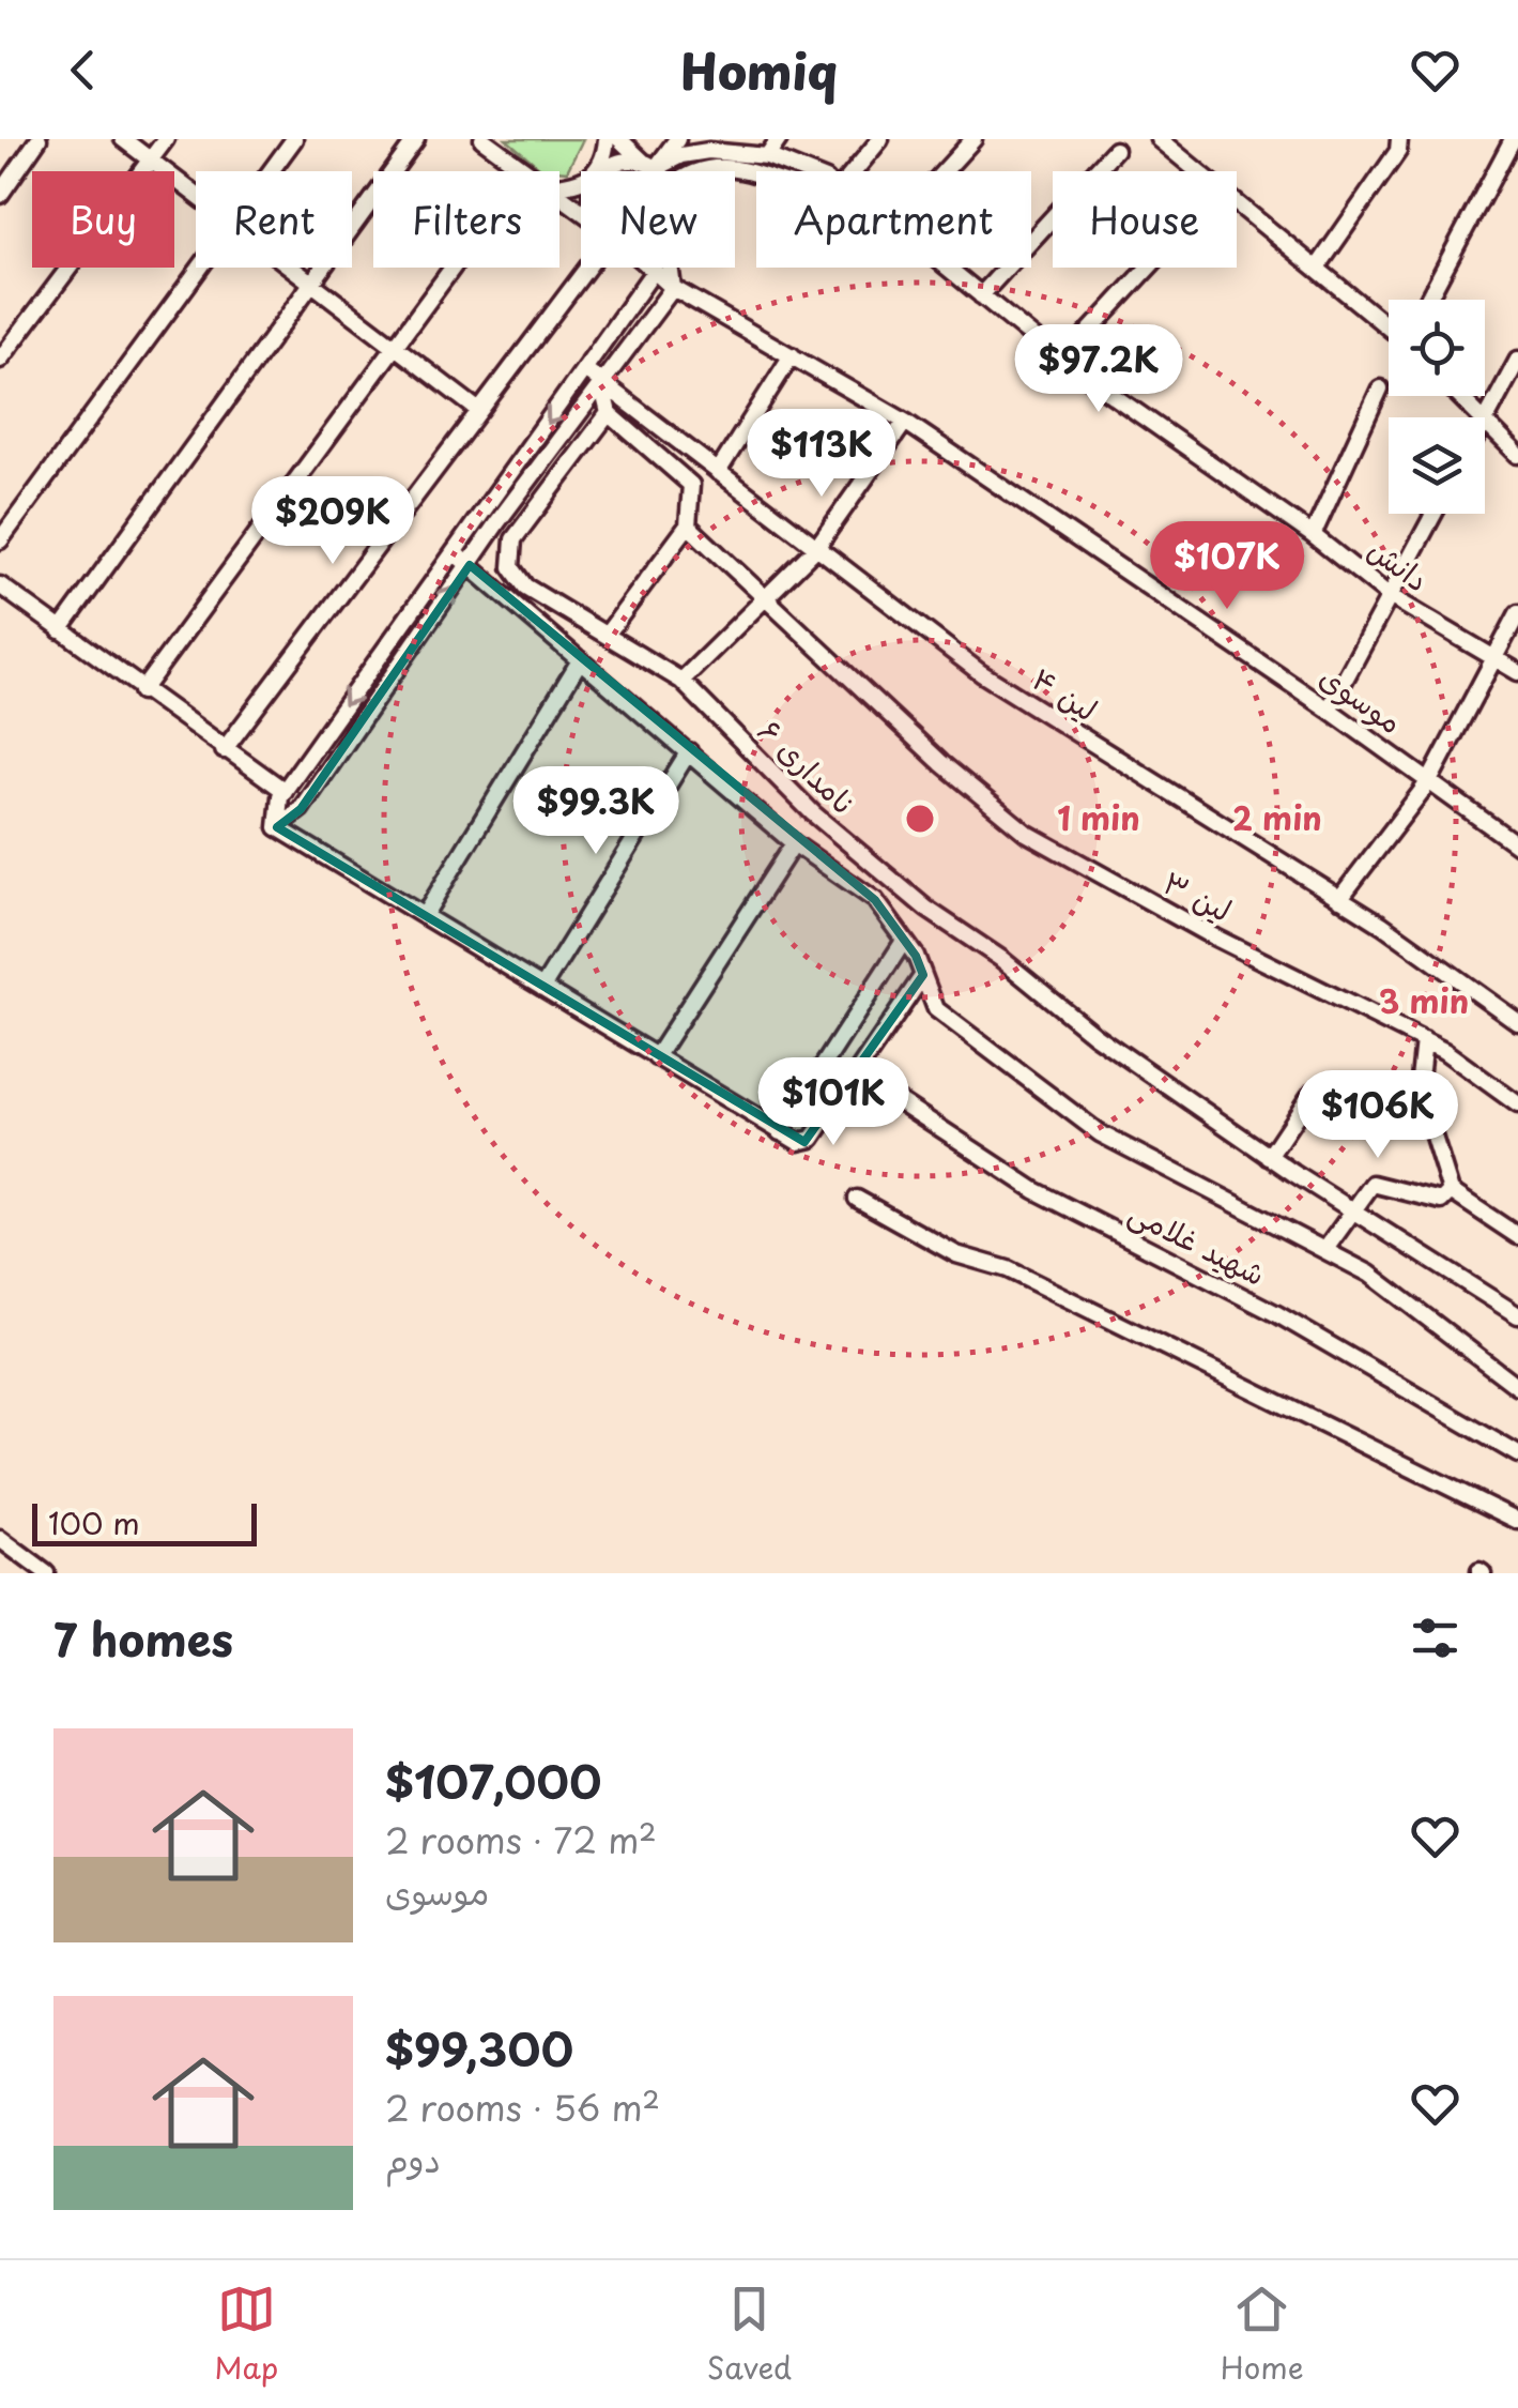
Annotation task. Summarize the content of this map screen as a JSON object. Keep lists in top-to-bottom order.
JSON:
{
  "streets": {
    "street": [
      "دانش",
      "لین ۴",
      "موسوی",
      "نامداری ۶",
      "لین ۳",
      "شهید غلامی"
    ]
  },
  "scale_bar": "100 m",
  "page": {
    "header": "Homiq",
    "chip": [
      "Buy",
      "Rent",
      "Filters",
      "New",
      "Apartment",
      "House"
    ],
    "price": [
      "$97.2K",
      "$113K",
      "$209K",
      "$107K",
      "$99.3K",
      "$101K",
      "$106K"
    ],
    "scale": "100 m",
    "heading": "7 homes",
    "list": [
      {
        "name": "$107,000",
        "note": "2 rooms · 72 m² · موسوی"
      },
      {
        "name": "$99,300",
        "note": "2 rooms · 56 m² · دوم"
      }
    ],
    "tabs": ["Map", "Saved", "Home"]
  },
  "rings": ["1 min", "2 min", "3 min"]
}
